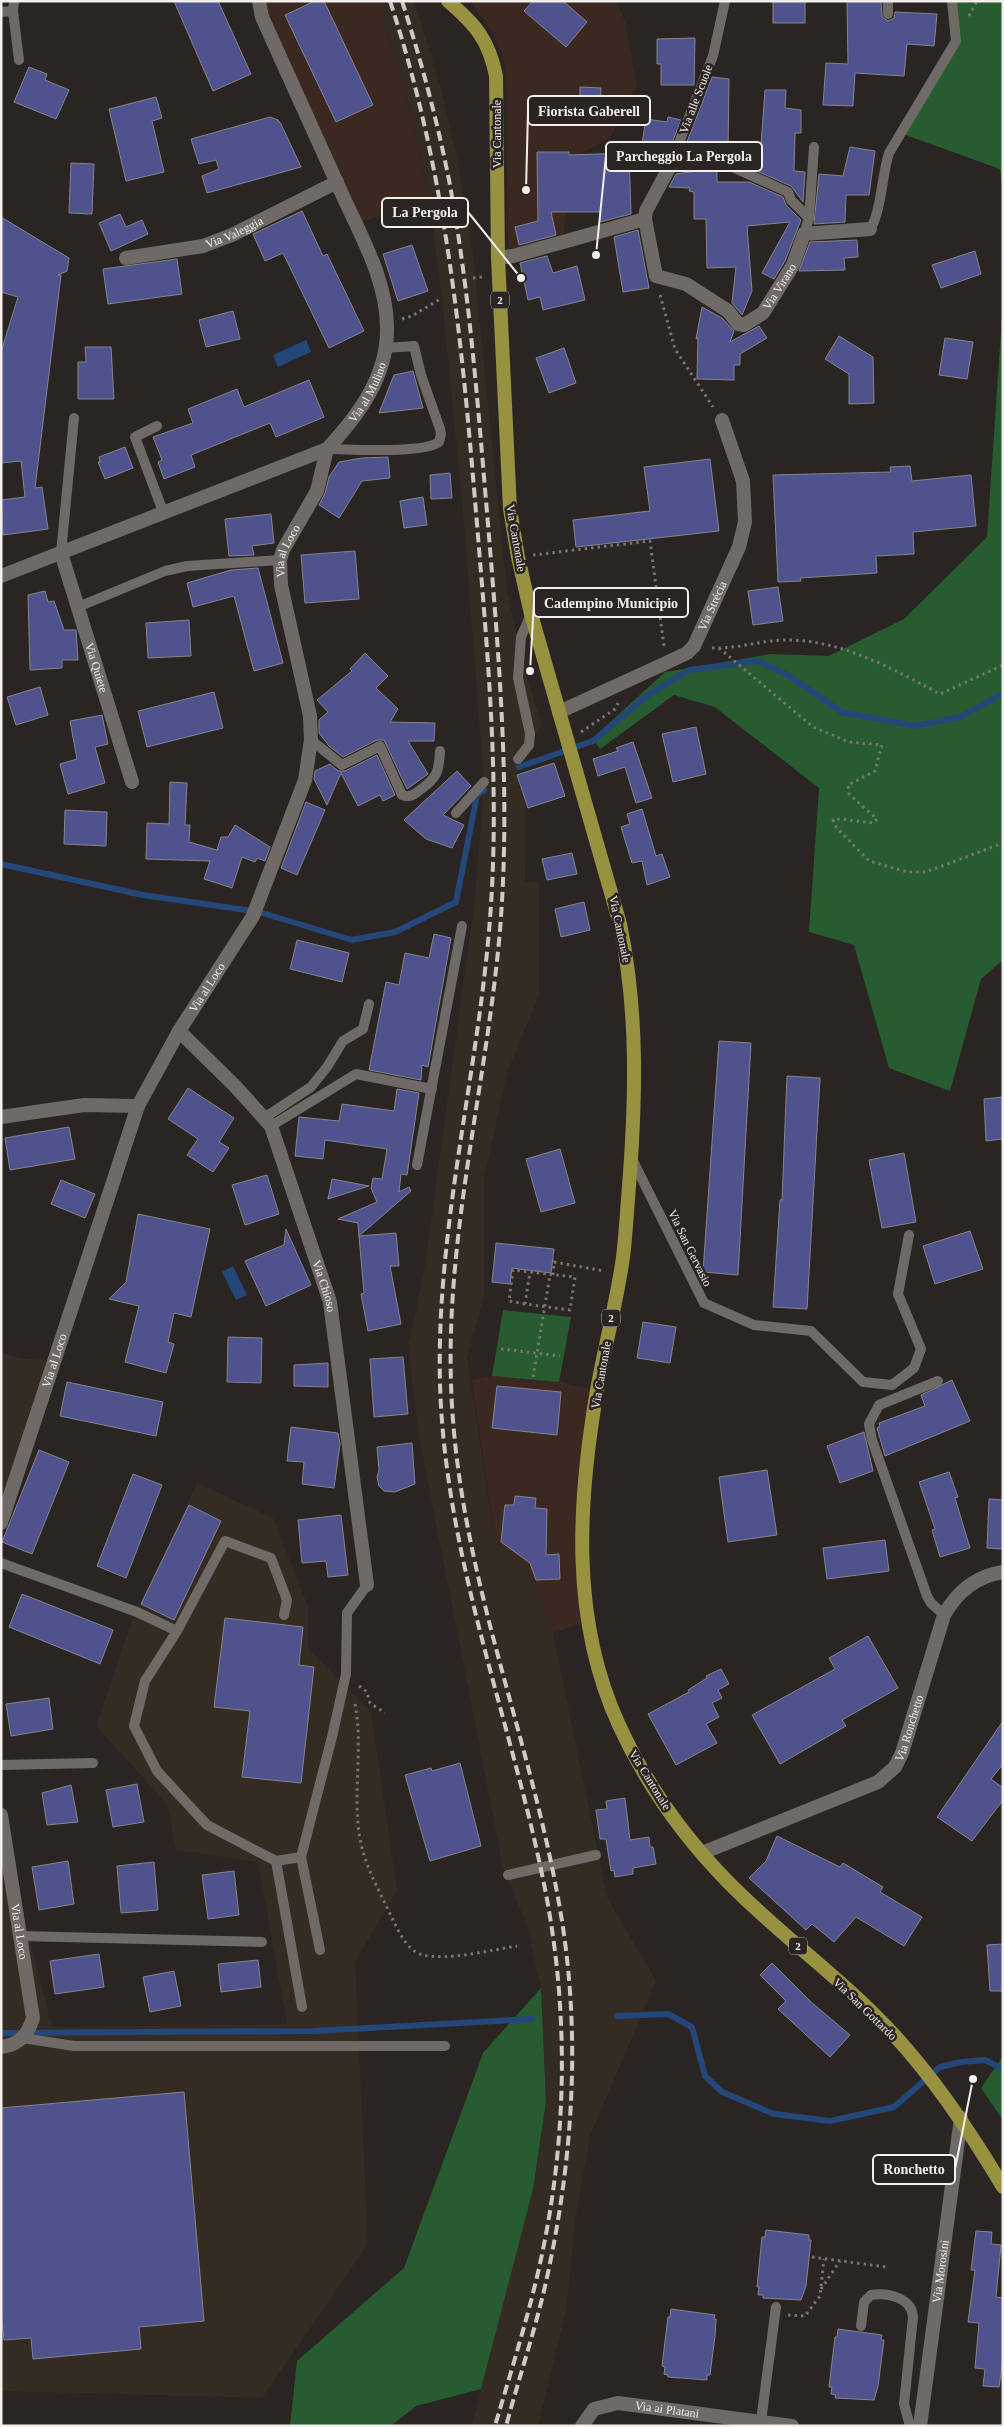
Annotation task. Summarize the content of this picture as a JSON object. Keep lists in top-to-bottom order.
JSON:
{
  "streets": {
    "main road": ["Via Cantonale", "2", "Via San Gottardo"],
    "street": [
      "Via alle Scuole",
      "Via Valeggia",
      "Via Virano",
      "Via al Mulino",
      "Via al Loco",
      "Via Strécia",
      "Via Quiete",
      "Via Chioso",
      "Via Ronchetto",
      "Via Morosini",
      "Via ai Platani"
    ],
    "lane": ["Via San Gervasio"]
  },
  "crossings": [
    ["Via alle Scuole", "Via Virano"],
    ["Via Cantonale", "Via San Gervasio"],
    ["Via Cantonale", "Via Ronchetto"],
    ["Via Cantonale", "Via San Gottardo"],
    ["Via Valeggia", "Via al Mulino"],
    ["Via al Mulino", "Via al Loco"],
    ["Via al Mulino", "Via Quiete"],
    ["Via al Loco", "Via Chioso"],
    ["Via Ronchetto", "Via San Gottardo"],
    ["Via San Gottardo", "Via Morosini"]
  ],
  "places": [
    "Fiorista Gaberell",
    "Parcheggio La Pergola",
    "La Pergola",
    "Cadempino Municipio",
    "Ronchetto"
  ]
}
